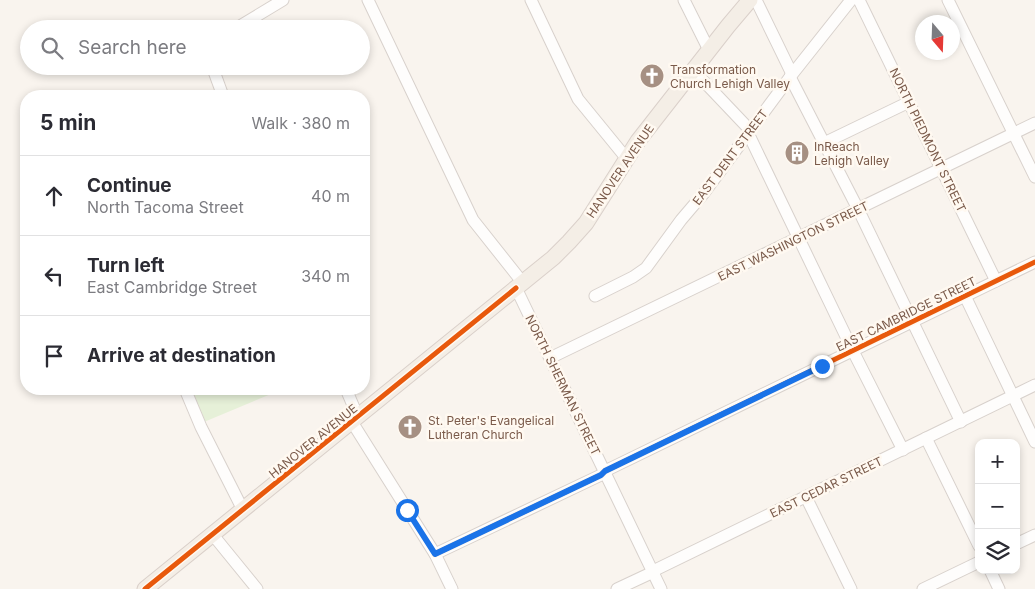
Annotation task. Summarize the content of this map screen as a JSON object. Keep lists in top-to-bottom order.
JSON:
{
  "streets": {
    "main road": ["HANOVER AVENUE"],
    "street": [
      "NORTH PIEDMONT STREET",
      "EAST DENT STREET",
      "EAST WASHINGTON STREET",
      "EAST CAMBRIDGE STREET",
      "NORTH SHERMAN STREET",
      "EAST CEDAR STREET"
    ]
  },
  "crossings": [
    ["NORTH PIEDMONT STREET", "EAST WASHINGTON STREET"],
    ["NORTH PIEDMONT STREET", "EAST CAMBRIDGE STREET"],
    ["HANOVER AVENUE", "NORTH SHERMAN STREET"],
    ["EAST WASHINGTON STREET", "NORTH SHERMAN STREET"],
    ["EAST CAMBRIDGE STREET", "NORTH SHERMAN STREET"],
    ["NORTH SHERMAN STREET", "EAST CEDAR STREET"]
  ],
  "places": {
    "church": ["Transformation Church Lehigh Valley", "St. Peter's Evangelical Lutheran Church"],
    "building": ["InReach Lehigh Valley"]
  },
  "north": "bottom",
  "page": {
    "search": "Search here",
    "heading": ["5 min", "Walk · 380 m"],
    "list": [
      ["Continue", "North Tacoma Street", "40 m"],
      ["Turn left", "East Cambridge Street", "340 m"],
      "Arrive at destination"
    ],
    "map_buttons": ["+", "−"]
  }
}
